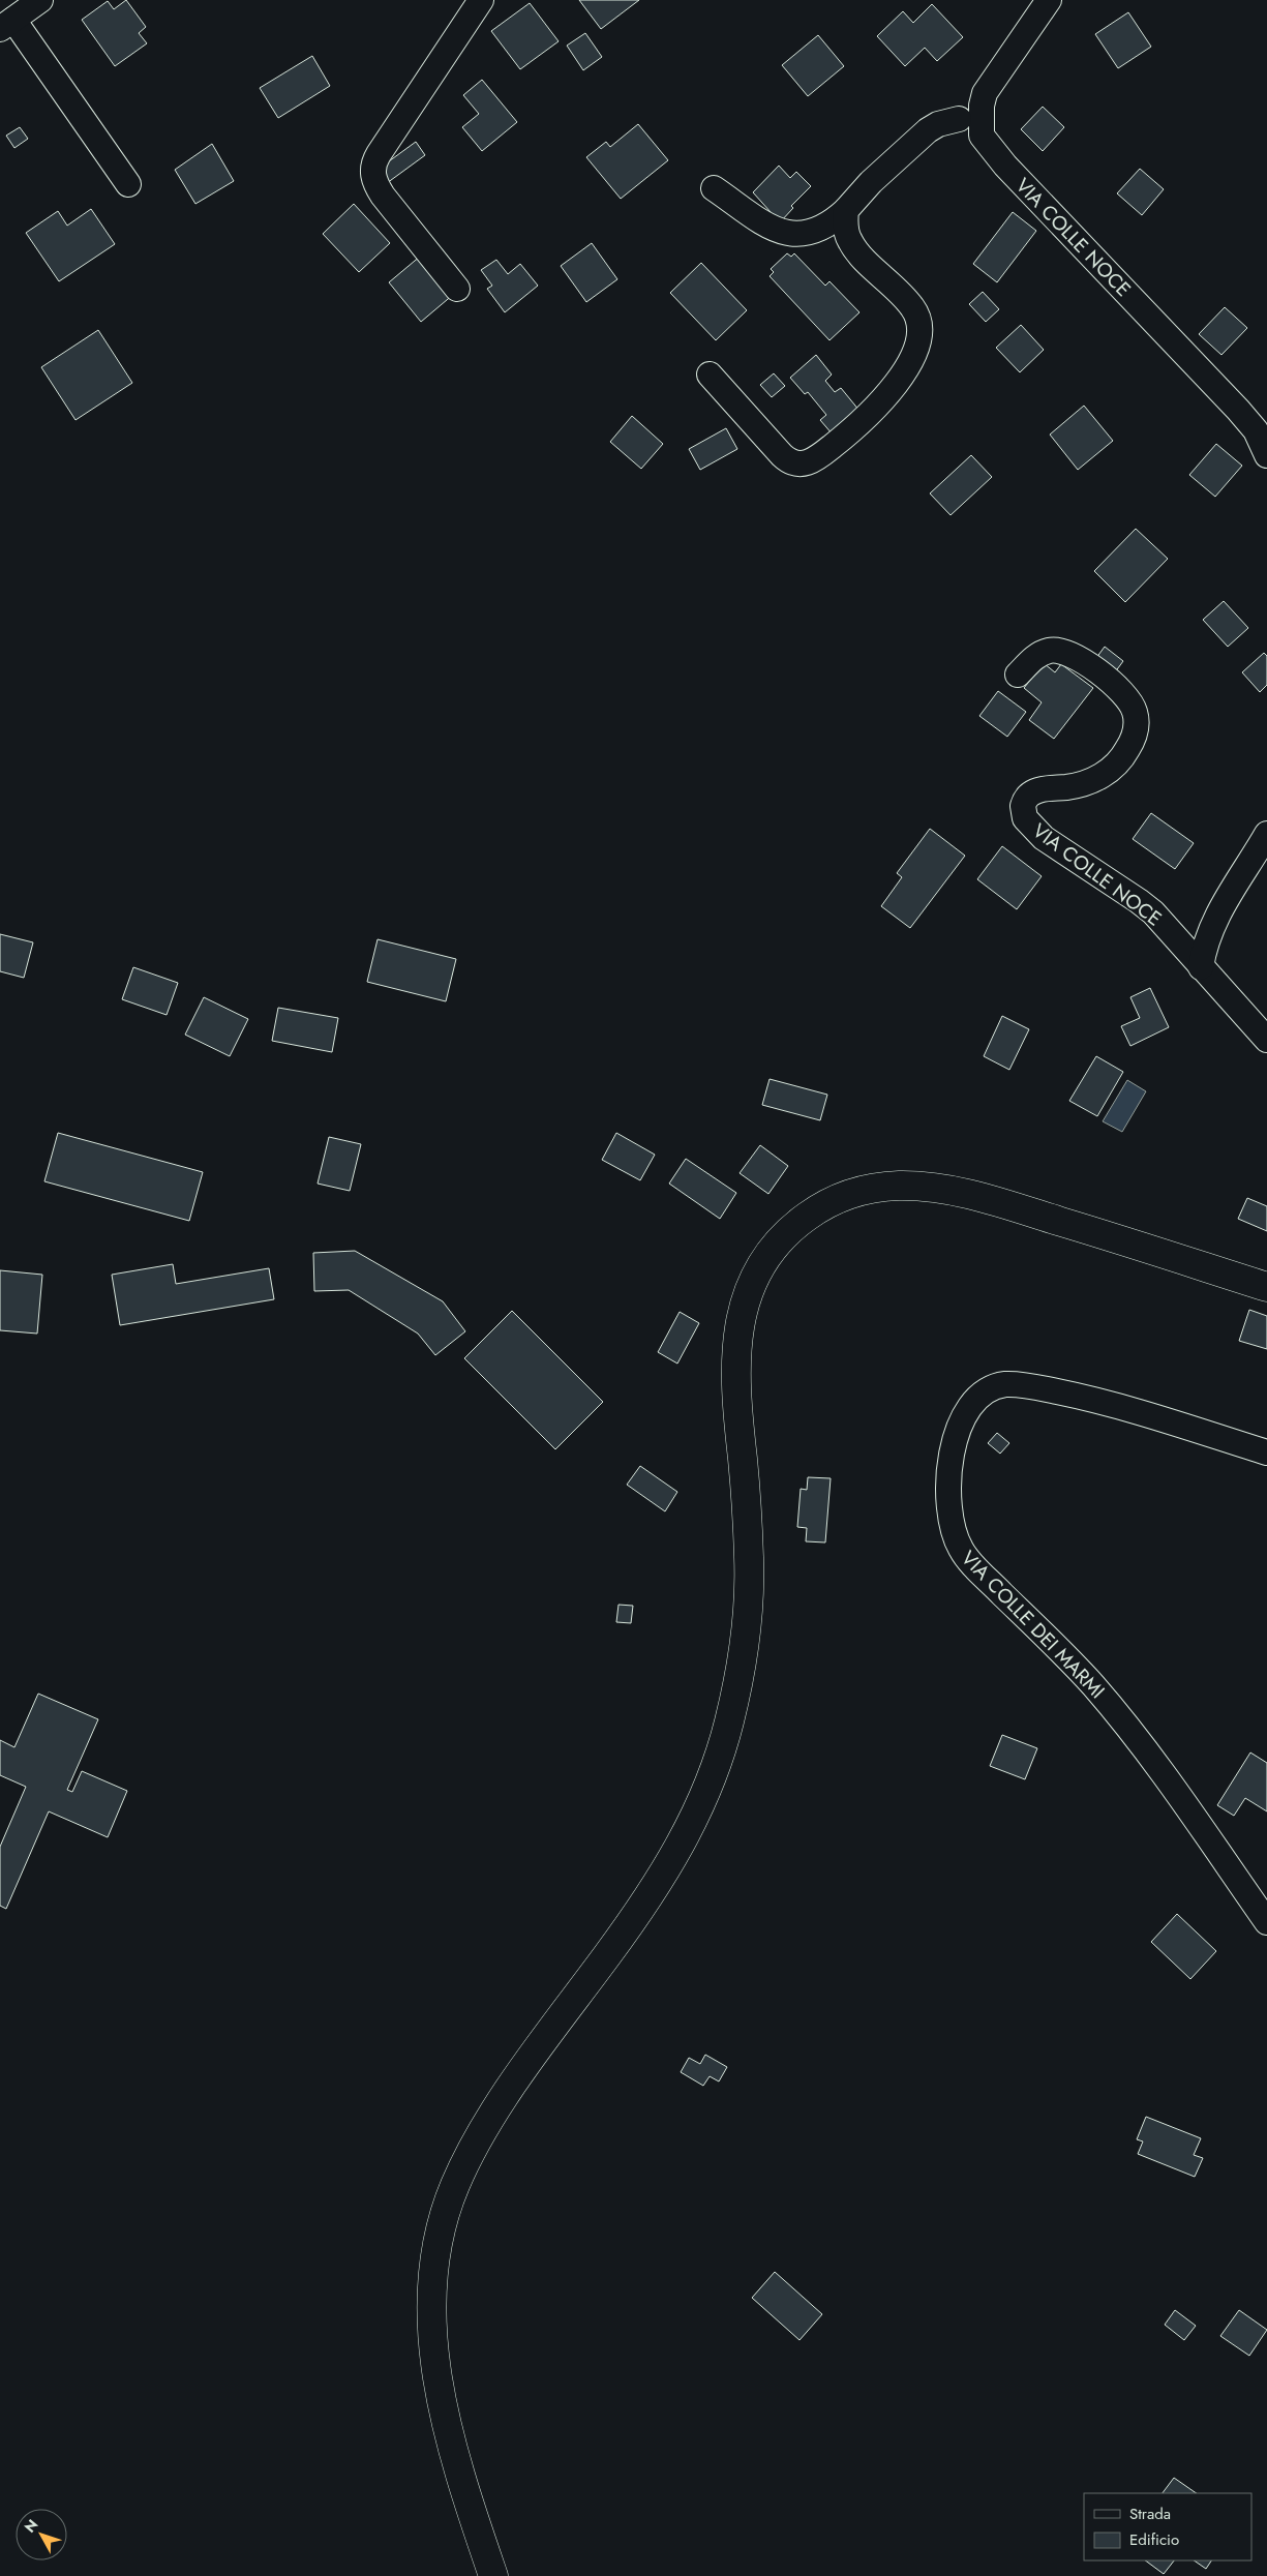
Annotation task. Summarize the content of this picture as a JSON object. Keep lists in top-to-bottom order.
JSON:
{
  "streets": {
    "street": ["VIA COLLE NOCE", "VIA COLLE DEI MARMI"]
  },
  "legend": ["Strada", "Edificio"],
  "north": "top left"
}
